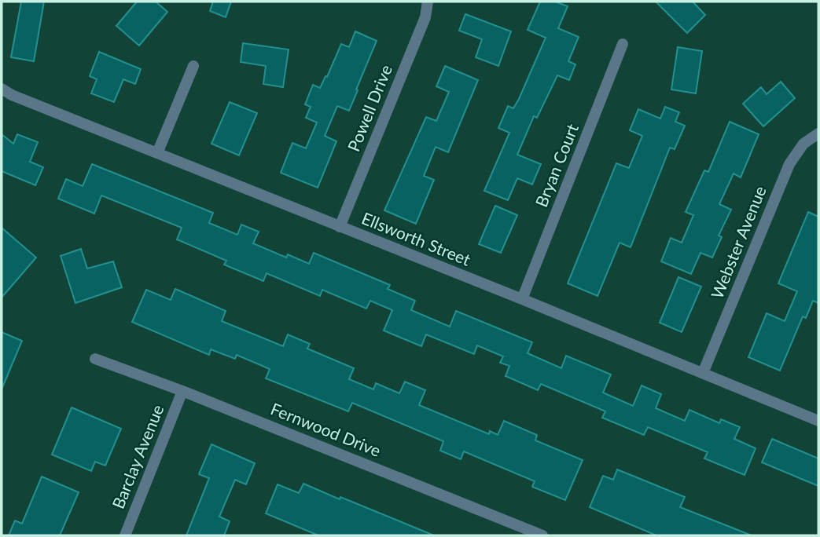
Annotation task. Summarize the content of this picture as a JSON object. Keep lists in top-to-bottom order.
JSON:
{
  "streets": {
    "street": [
      "Powell Drive",
      "Bryan Court",
      "Ellsworth Street",
      "Webster Avenue",
      "Fernwood Drive",
      "Barclay Avenue"
    ]
  },
  "crossings": [
    ["Powell Drive", "Ellsworth Street"],
    ["Bryan Court", "Ellsworth Street"],
    ["Ellsworth Street", "Webster Avenue"],
    ["Fernwood Drive", "Barclay Avenue"]
  ]
}
